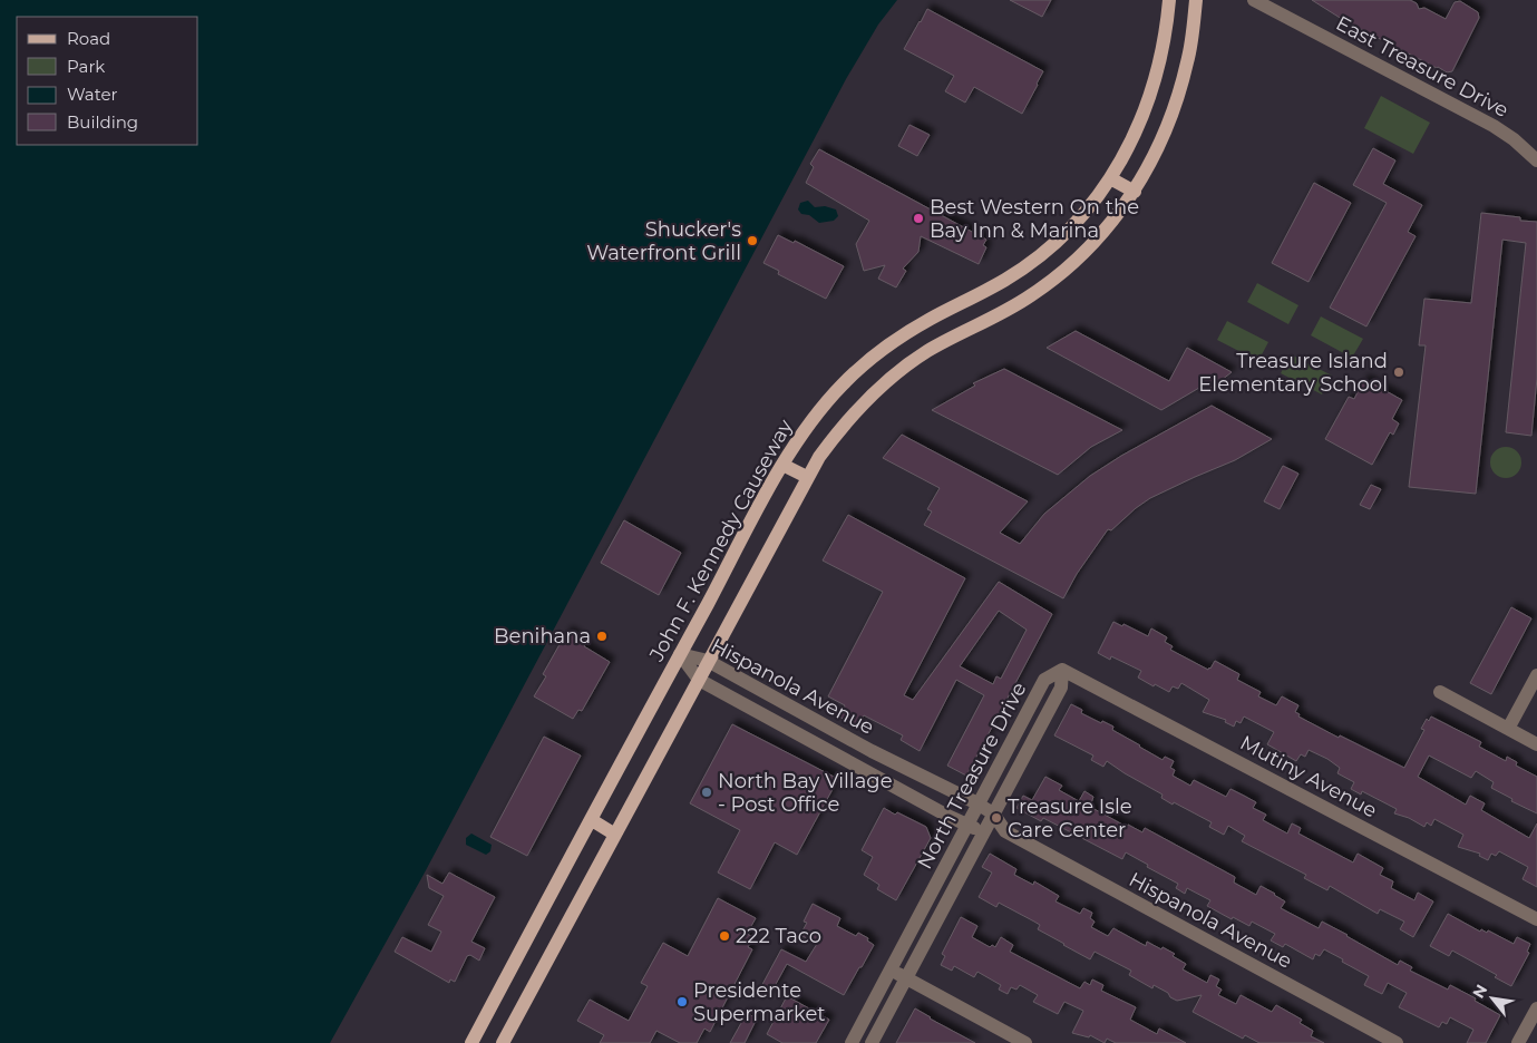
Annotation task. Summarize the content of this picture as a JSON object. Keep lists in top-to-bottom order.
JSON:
{
  "streets": {
    "main road": ["John F. Kennedy Causeway"],
    "street": [
      "East Treasure Drive",
      "Hispanola Avenue",
      "North Treasure Drive",
      "Mutiny Avenue"
    ]
  },
  "crossings": [
    ["John F. Kennedy Causeway", "Hispanola Avenue"],
    ["Hispanola Avenue", "North Treasure Drive"],
    ["North Treasure Drive", "Mutiny Avenue"]
  ],
  "places": [
    "Best Western On the Bay Inn & Marina",
    "Shucker's Waterfront Grill",
    "Treasure Island Elementary School",
    "Benihana",
    "North Bay Village - Post Office",
    "Treasure Isle Care Center",
    "222 Taco",
    "Presidente Supermarket"
  ],
  "legend": [
    "Road",
    "Park",
    "Water",
    "Building"
  ],
  "north": "top left"
}
